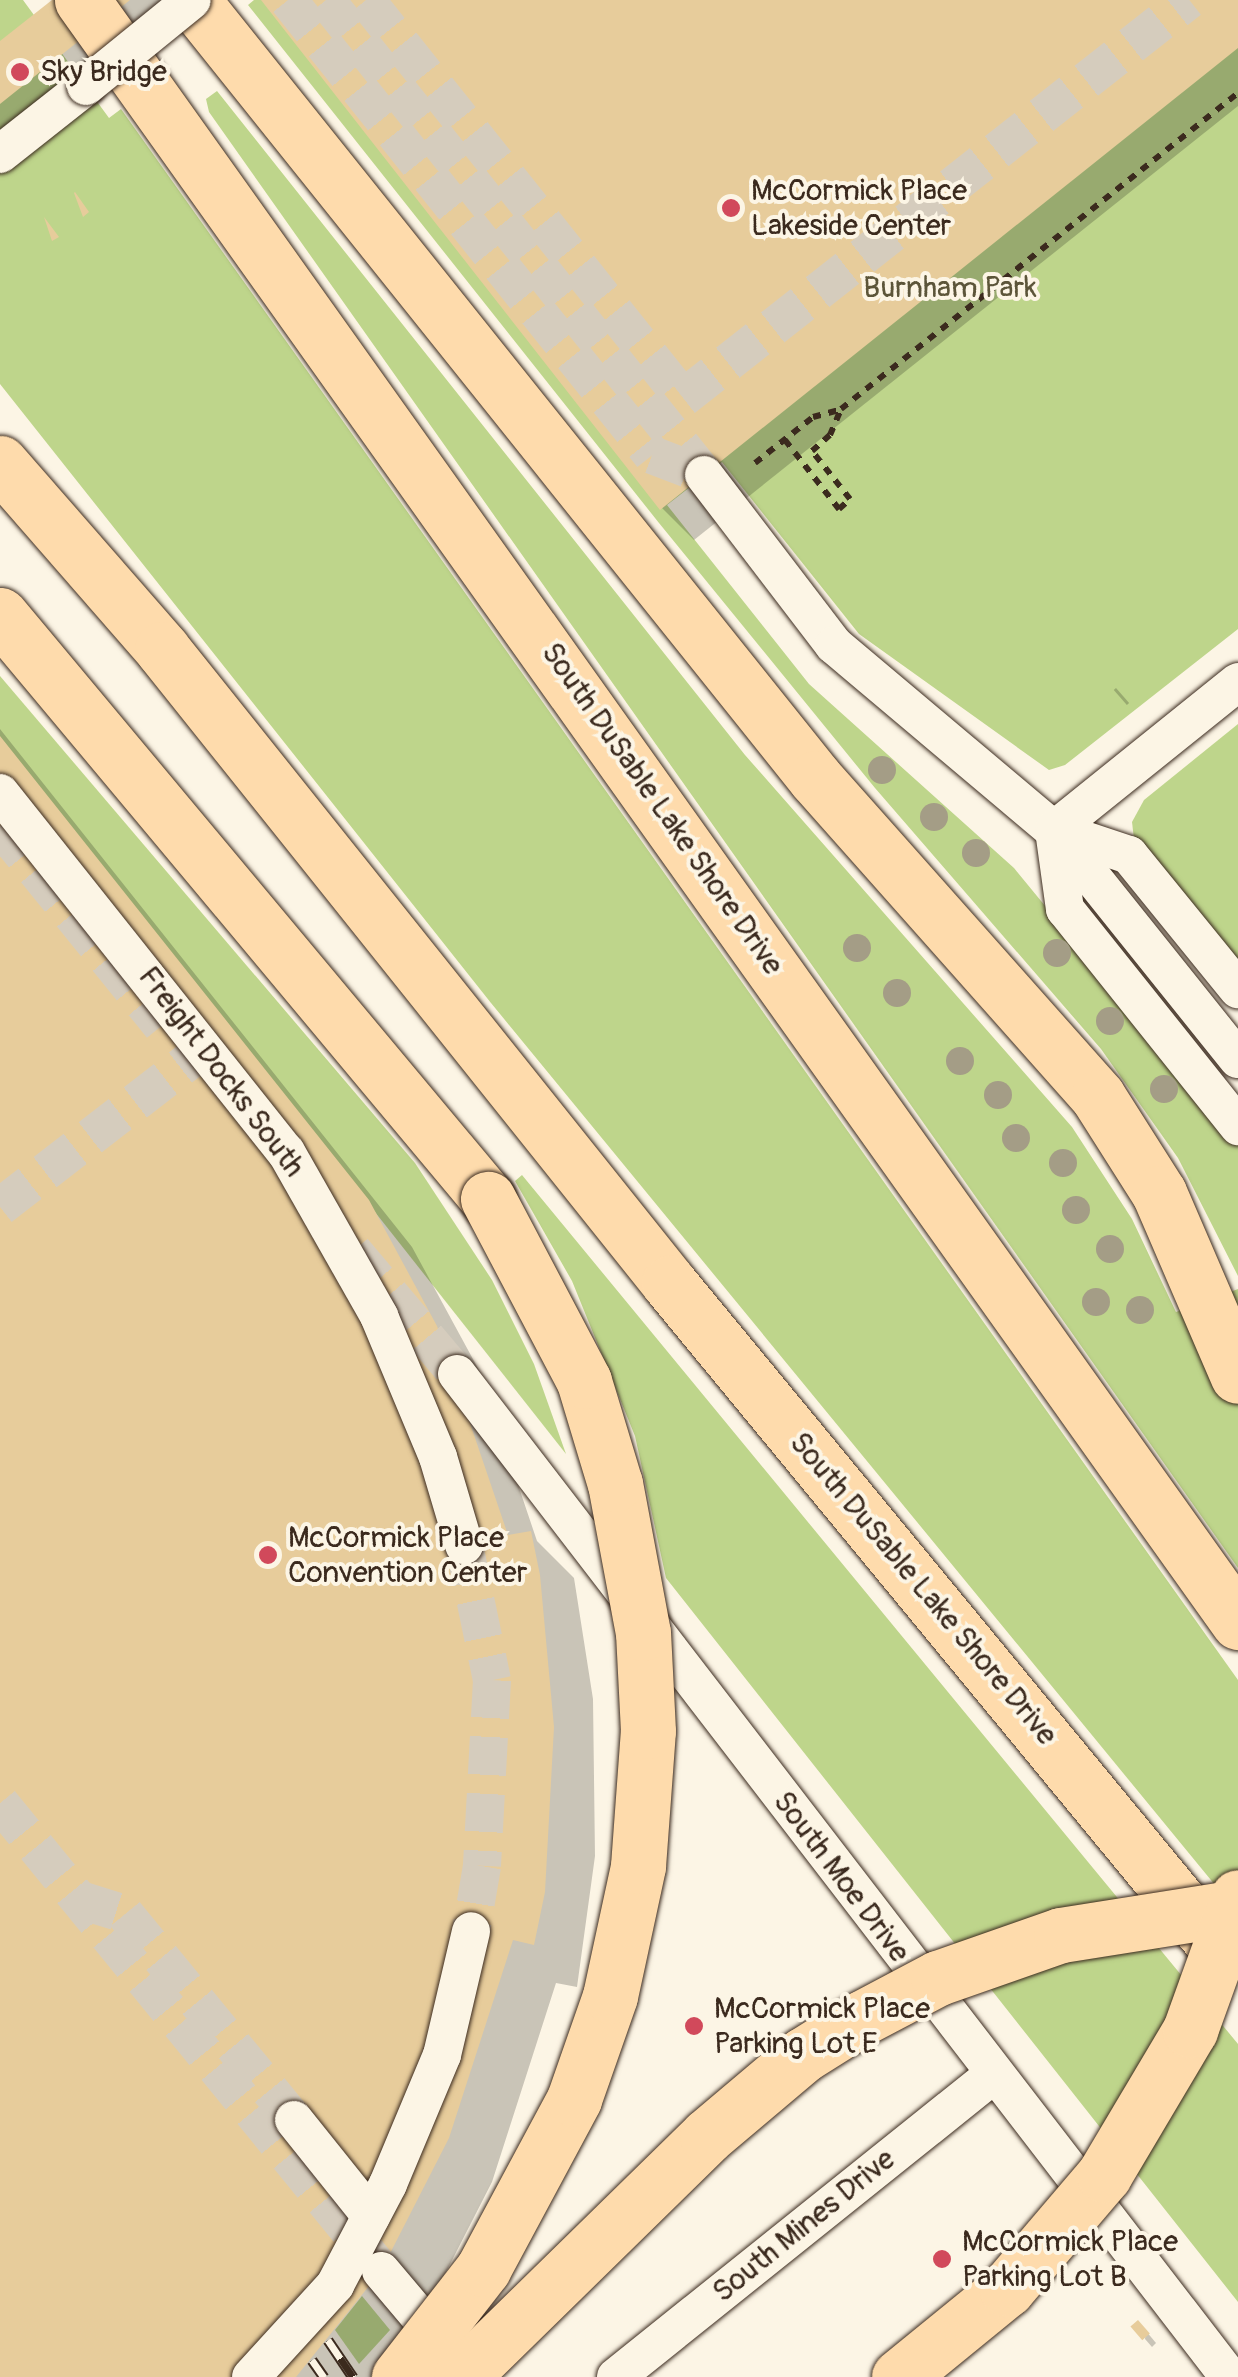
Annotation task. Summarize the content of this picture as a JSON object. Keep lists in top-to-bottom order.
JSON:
{
  "streets": {
    "highway": ["South DuSable Lake Shore Drive"],
    "street": ["Freight Docks South", "South Moe Drive", "South Mines Drive"]
  },
  "crossings": [
    ["South Moe Drive", "South Mines Drive"]
  ],
  "parks": ["Burnham Park"],
  "places": [
    "Sky Bridge",
    "McCormick Place Lakeside Center",
    "McCormick Place Convention Center",
    "McCormick Place Parking Lot E",
    "McCormick Place Parking Lot B"
  ]
}
